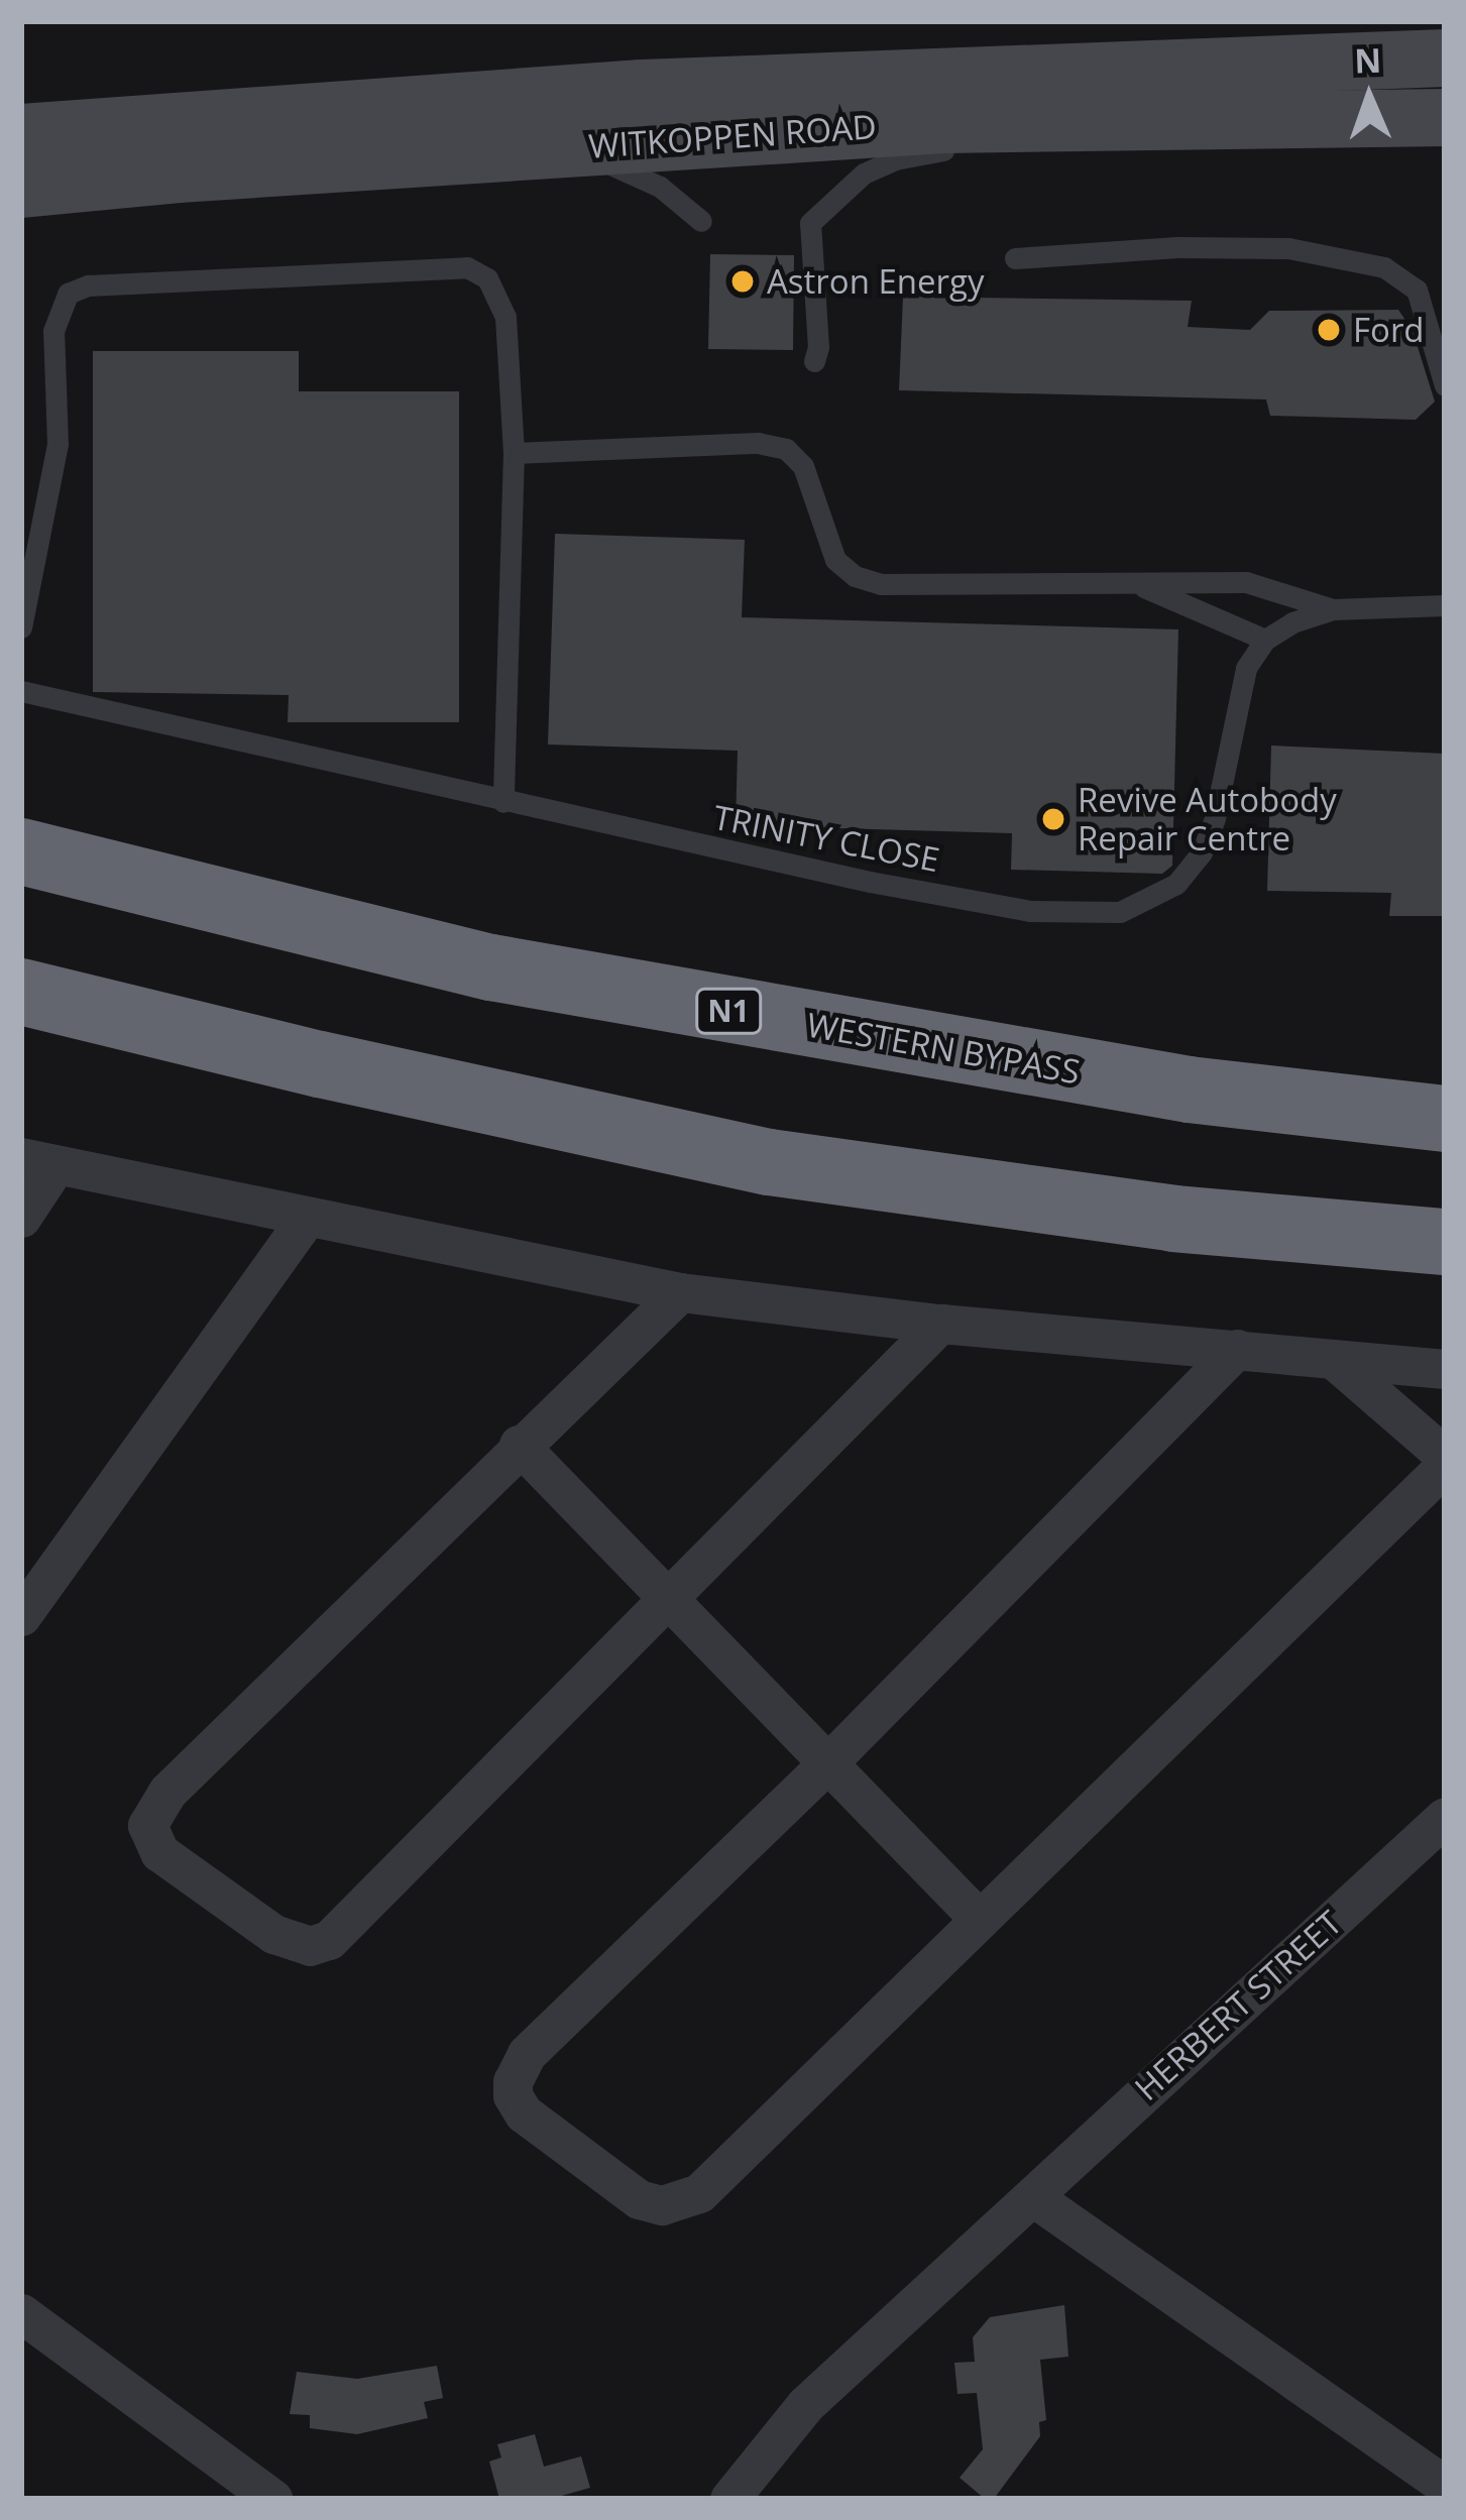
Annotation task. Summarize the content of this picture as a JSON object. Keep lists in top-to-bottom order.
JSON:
{
  "streets": {
    "highway": ["N1", "WESTERN BYPASS"],
    "main road": ["WITKOPPEN ROAD"],
    "street": ["HERBERT STREET"],
    "lane": ["TRINITY CLOSE"]
  },
  "places": ["Astron Energy", "Ford", "Revive Autobody Repair Centre"],
  "north": "top"
}
